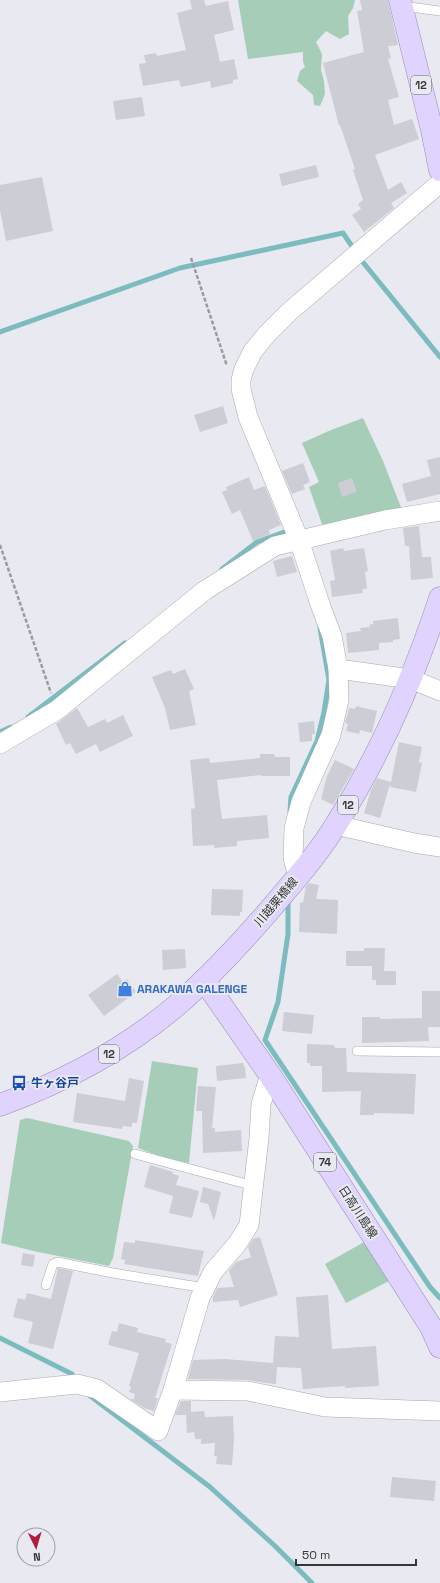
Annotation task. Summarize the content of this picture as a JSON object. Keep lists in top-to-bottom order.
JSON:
{
  "streets": {
    "main road": [
      "12",
      "川越栗橋線",
      "74",
      "日高川島線"
    ]
  },
  "crossings": [
    ["川越栗橋線", "日高川島線"]
  ],
  "places": {
    "shop": ["ARAKAWA GALENGE"],
    "bus stop": ["牛ヶ谷戸"]
  },
  "scale_bar": "50 m",
  "north": "bottom"
}
